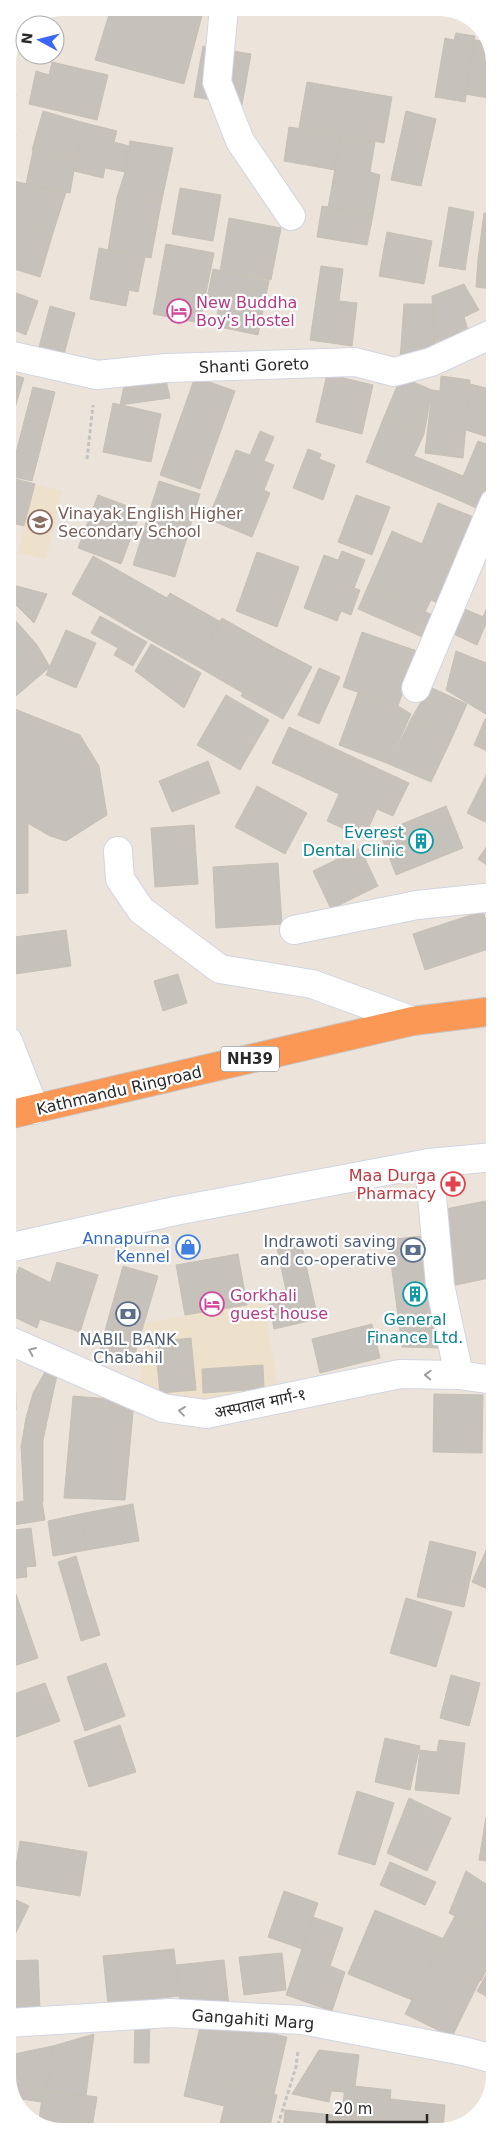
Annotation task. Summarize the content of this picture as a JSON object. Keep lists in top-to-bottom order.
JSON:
{
  "streets": {
    "highway": ["NH39", "Kathmandu Ringroad"],
    "street": ["Shanti Goreto", "अस्पताल मार्ग-१", "Gangahiti Marg"]
  },
  "places": {
    "hotel": ["New Buddha Boy's Hostel", "Gorkhali guest house"],
    "school or university": ["Vinayak English Higher Secondary School"],
    "building": ["Everest Dental Clinic", "General Finance Ltd."],
    "pharmacy": ["Maa Durga Pharmacy"],
    "shop": ["Annapurna Kennel"],
    "bank": ["Indrawoti saving and co-operative", "NABIL BANK Chabahil"]
  },
  "scale_bar": "20 m",
  "north": "left"
}
